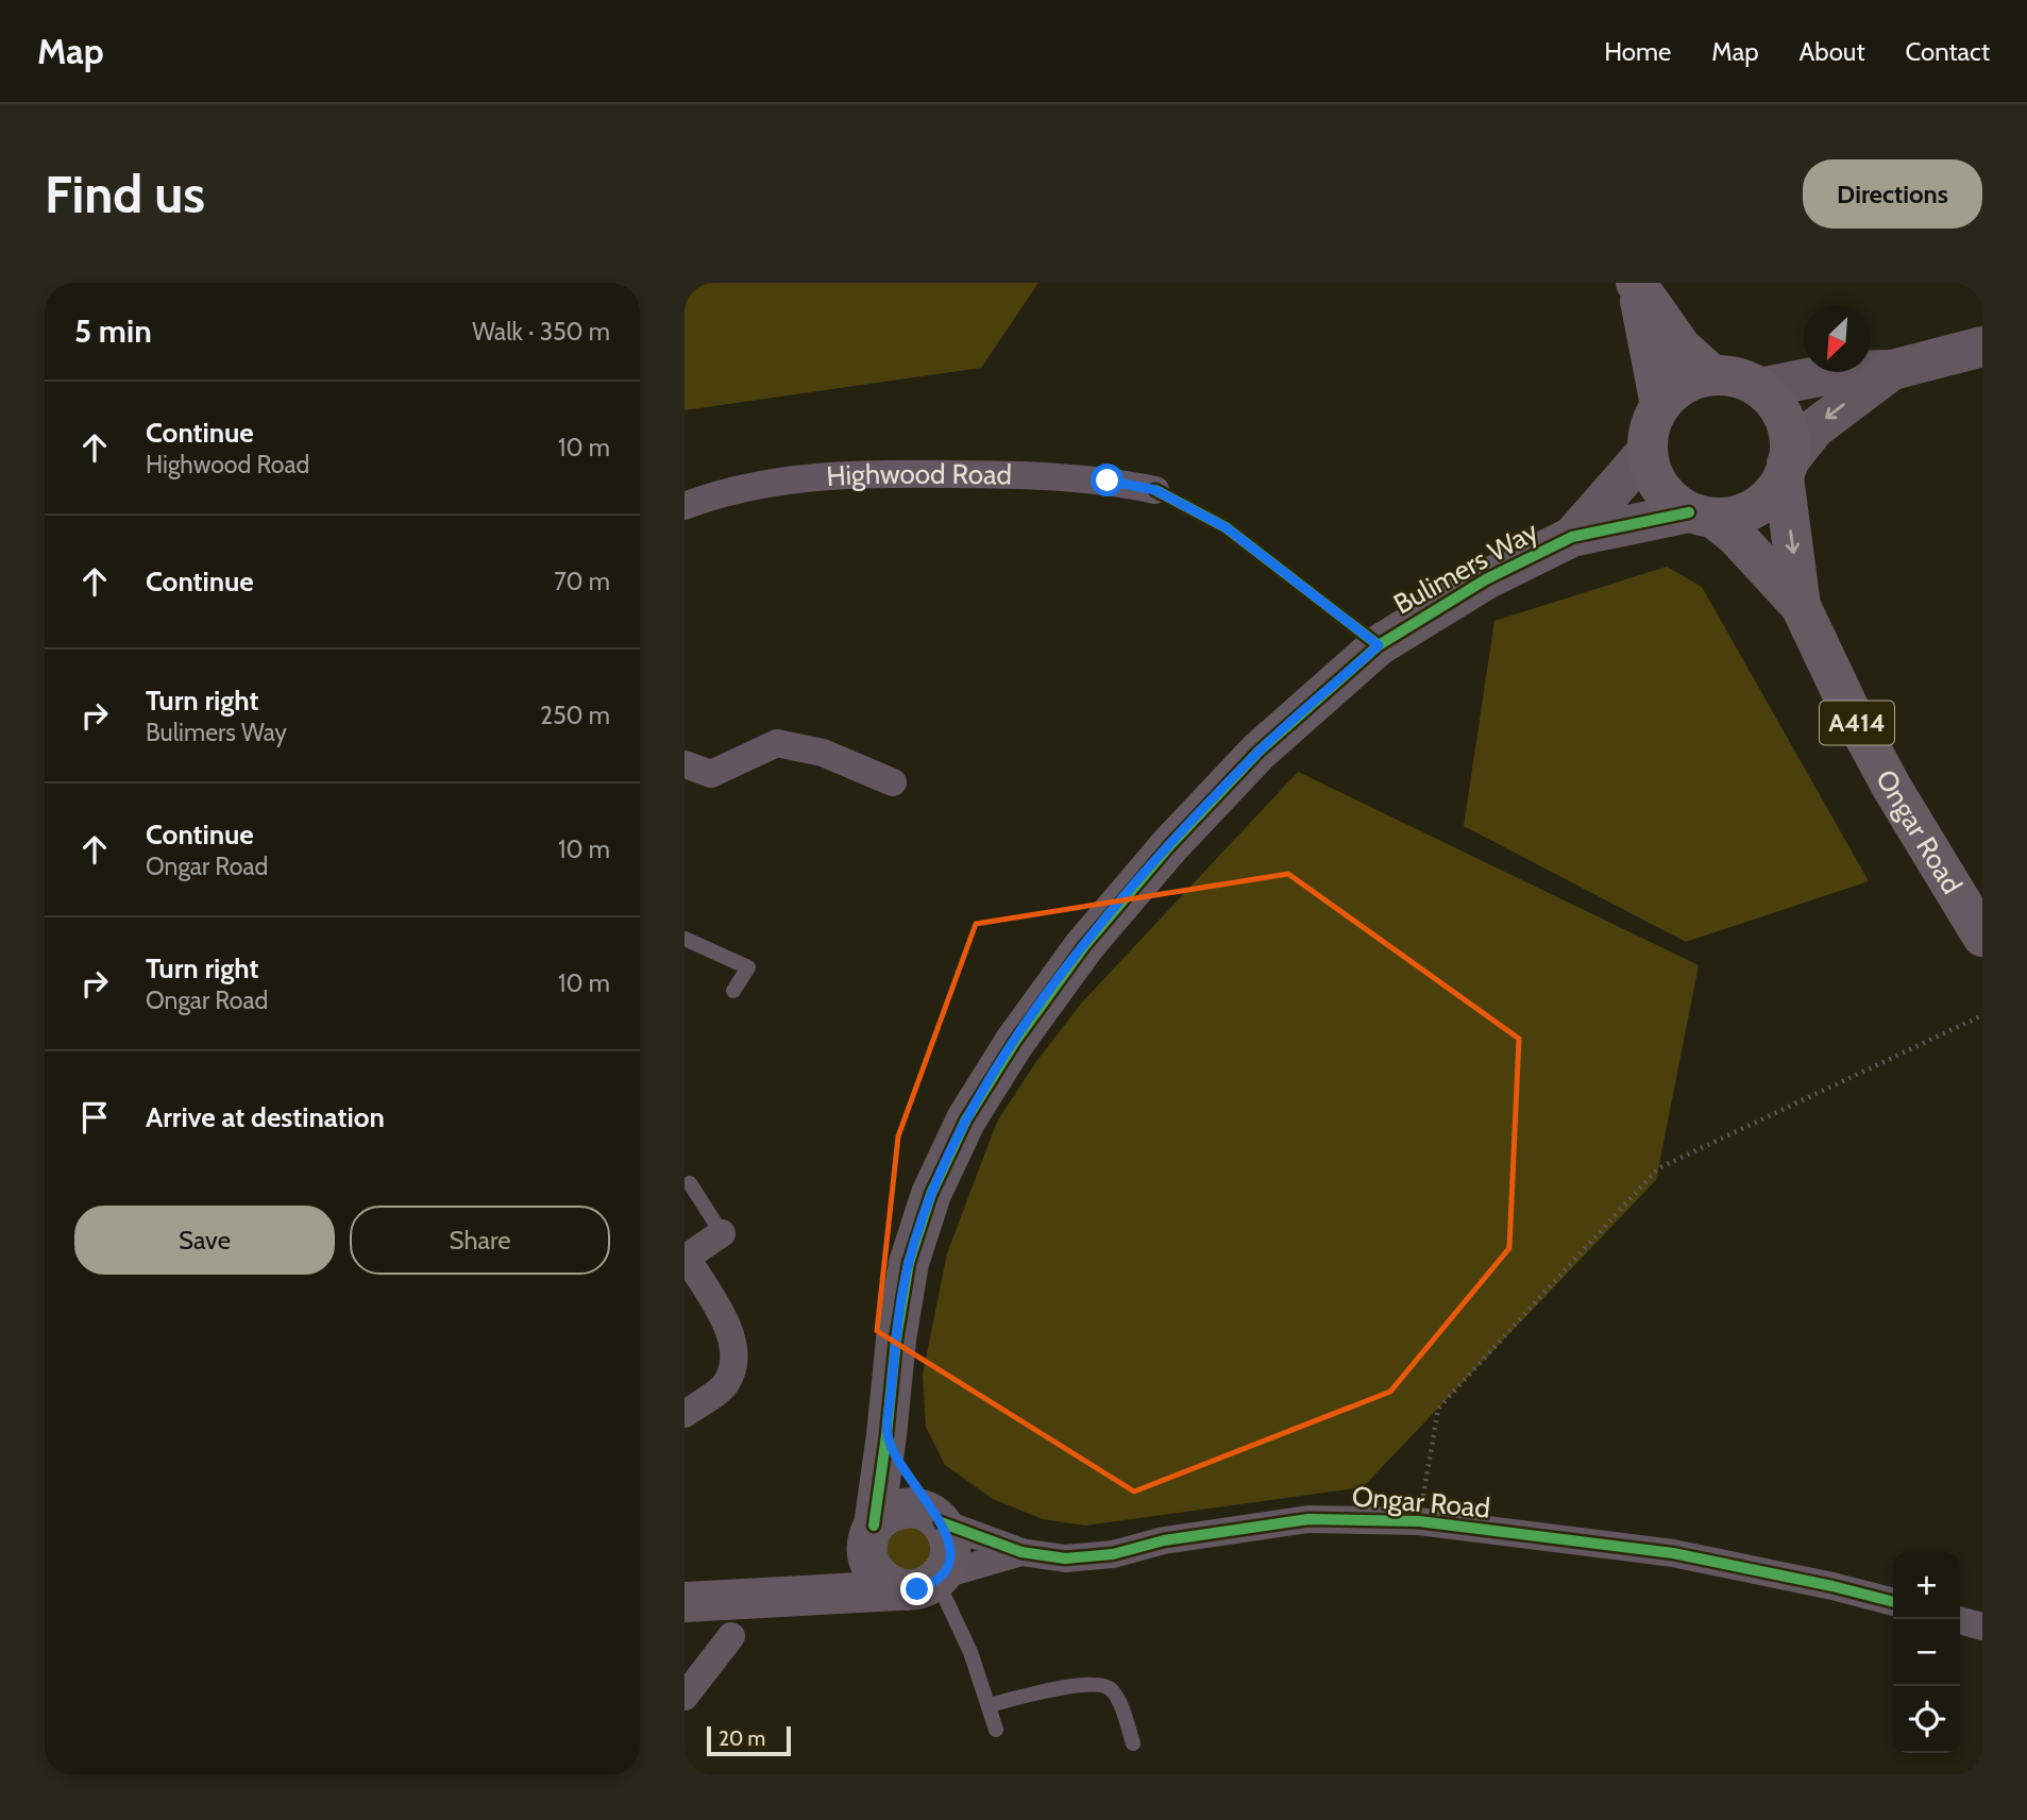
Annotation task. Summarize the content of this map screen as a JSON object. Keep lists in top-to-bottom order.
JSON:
{
  "streets": {
    "highway": ["A414", "Ongar Road"],
    "street": ["Highwood Road", "Bulimers Way"]
  },
  "crossings": [
    ["Bulimers Way", "Ongar Road"]
  ],
  "scale_bar": "20 m",
  "north": "bottom left",
  "page": {
    "header": "Map",
    "nav": [
      "Home",
      "Map",
      "About",
      "Contact"
    ],
    "buttons": [
      "Directions",
      ["Save", "Share"]
    ],
    "title": "Find us",
    "heading": ["5 min", "Walk · 350 m"],
    "list": [
      ["Continue", "Highwood Road", "10 m"],
      ["Continue", "70 m"],
      ["Turn right", "Bulimers Way", "250 m"],
      ["Continue", "Ongar Road", "10 m"],
      ["Turn right", "Ongar Road", "10 m"],
      "Arrive at destination"
    ],
    "map_buttons": ["+", "−"],
    "scale": "20 m"
  }
}
